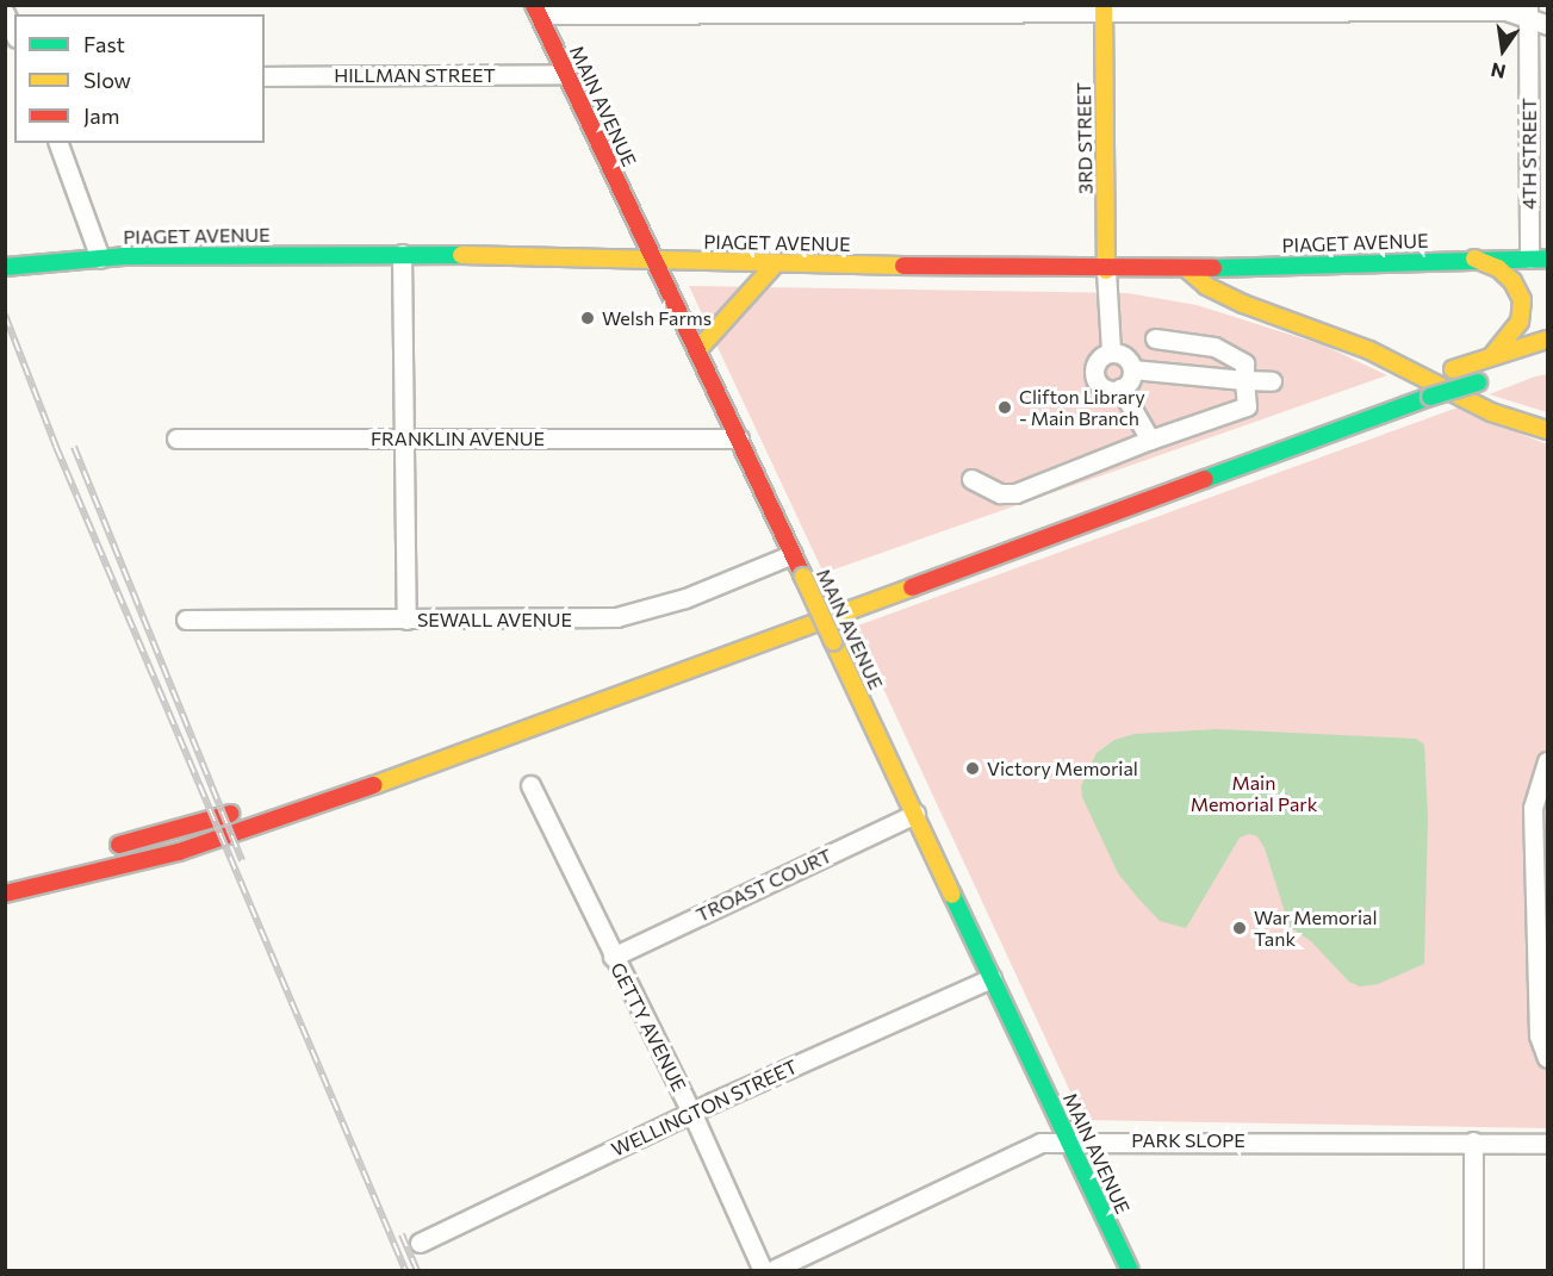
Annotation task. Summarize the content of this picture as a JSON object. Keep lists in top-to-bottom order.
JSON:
{
  "streets": {
    "main road": ["MAIN AVENUE", "3RD STREET", "PIAGET AVENUE"],
    "street": [
      "HILLMAN STREET",
      "4TH STREET",
      "FRANKLIN AVENUE",
      "SEWALL AVENUE",
      "TROAST COURT",
      "GETTY AVENUE",
      "WELLINGTON STREET",
      "PARK SLOPE"
    ]
  },
  "crossings": [
    ["HILLMAN STREET", "MAIN AVENUE"],
    ["MAIN AVENUE", "PIAGET AVENUE"],
    ["MAIN AVENUE", "FRANKLIN AVENUE"],
    ["MAIN AVENUE", "SEWALL AVENUE"],
    ["MAIN AVENUE", "TROAST COURT"],
    ["MAIN AVENUE", "WELLINGTON STREET"],
    ["MAIN AVENUE", "PARK SLOPE"],
    ["3RD STREET", "PIAGET AVENUE"],
    ["4TH STREET", "PIAGET AVENUE"],
    ["TROAST COURT", "GETTY AVENUE"],
    ["GETTY AVENUE", "WELLINGTON STREET"]
  ],
  "parks": ["Main Memorial Park"],
  "places": [
    "Welsh Farms",
    "Clifton Library - Main Branch",
    "Victory Memorial",
    "War Memorial Tank"
  ],
  "legend": ["Fast", "Slow", "Jam"],
  "north": "bottom"
}
